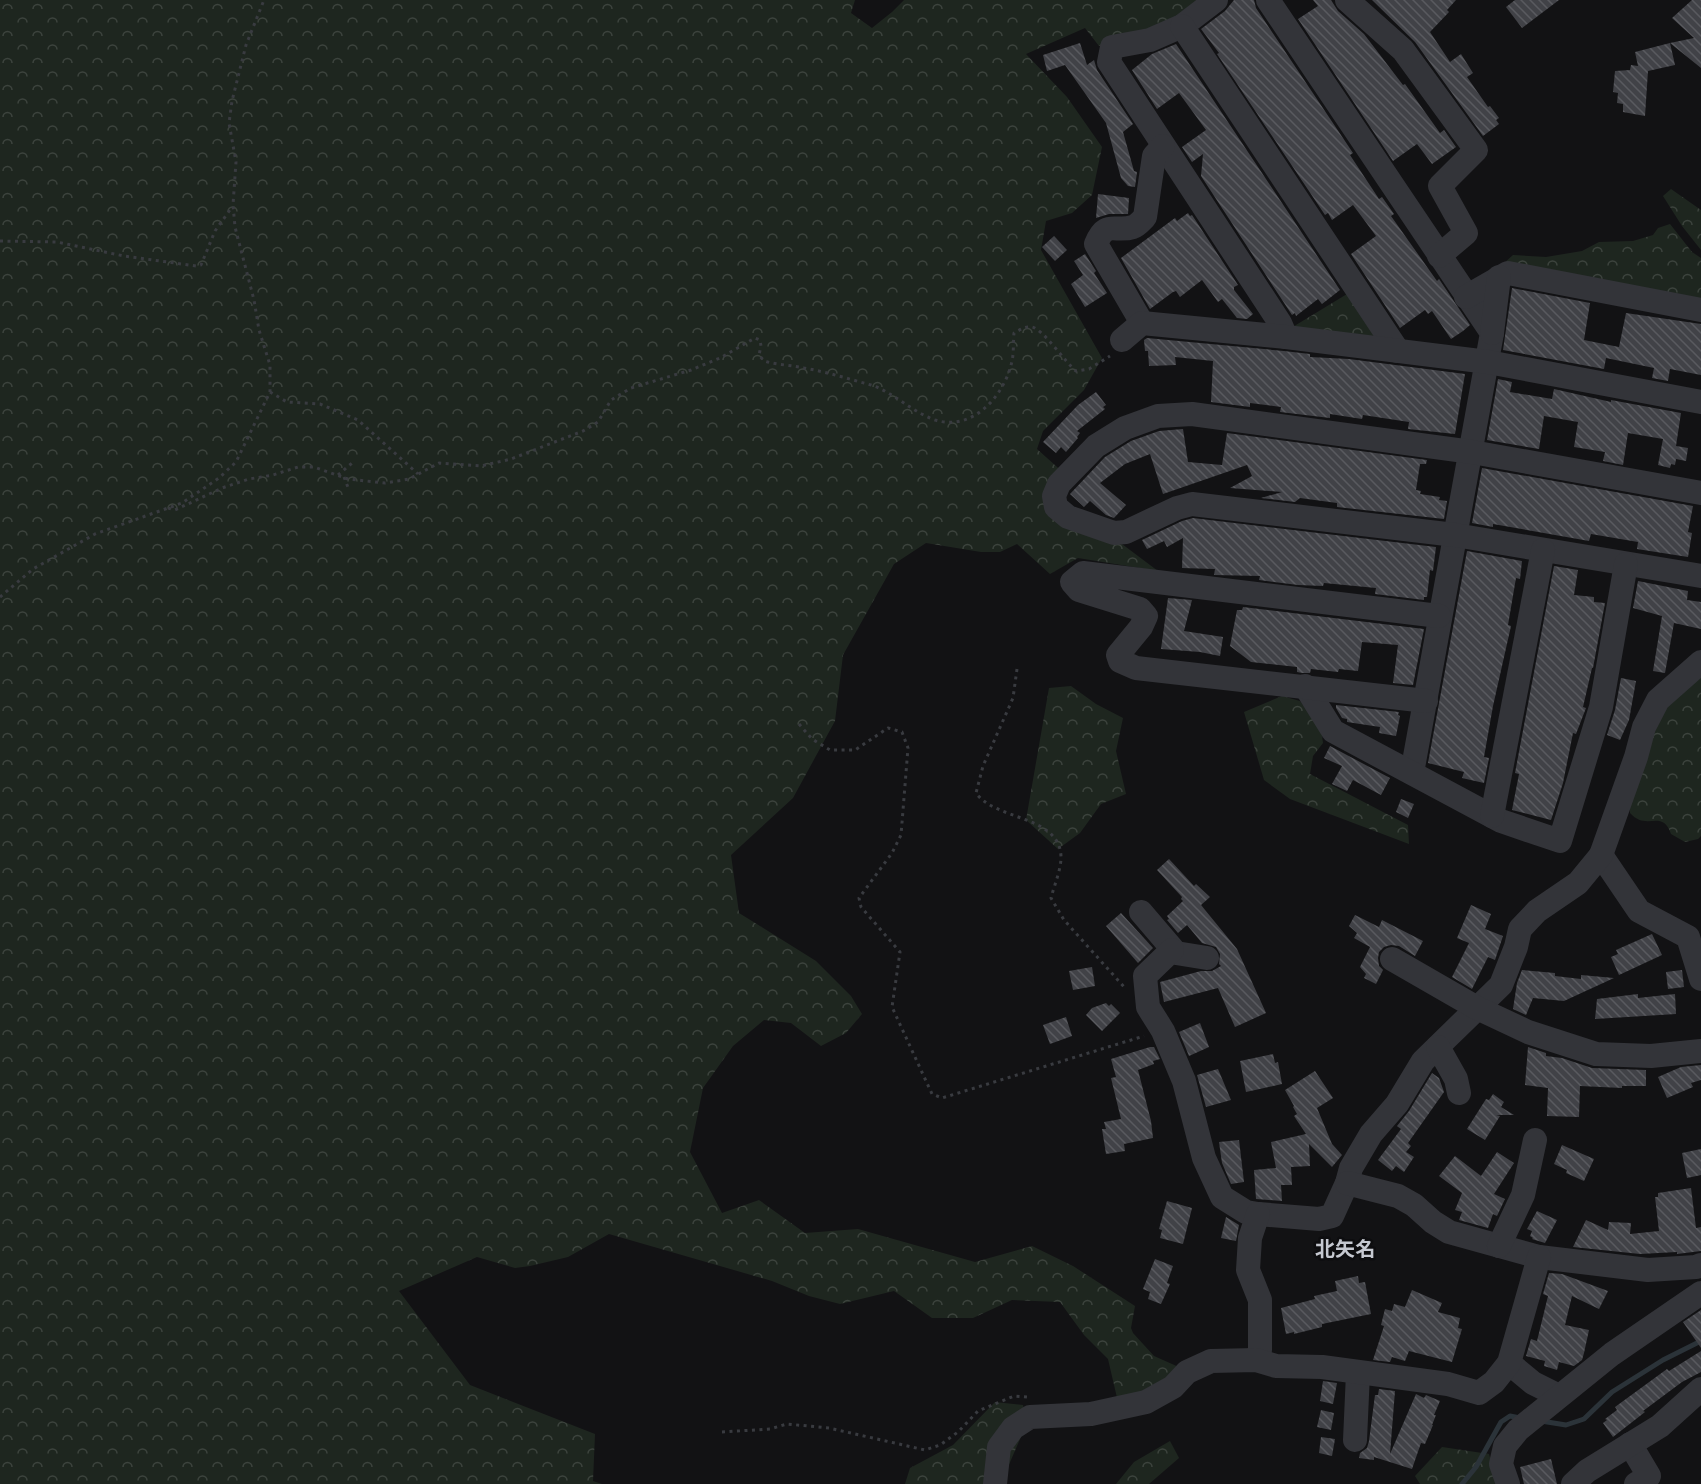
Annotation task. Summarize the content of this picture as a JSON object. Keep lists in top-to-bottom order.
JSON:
{
  "districts": ["北矢名"]
}
